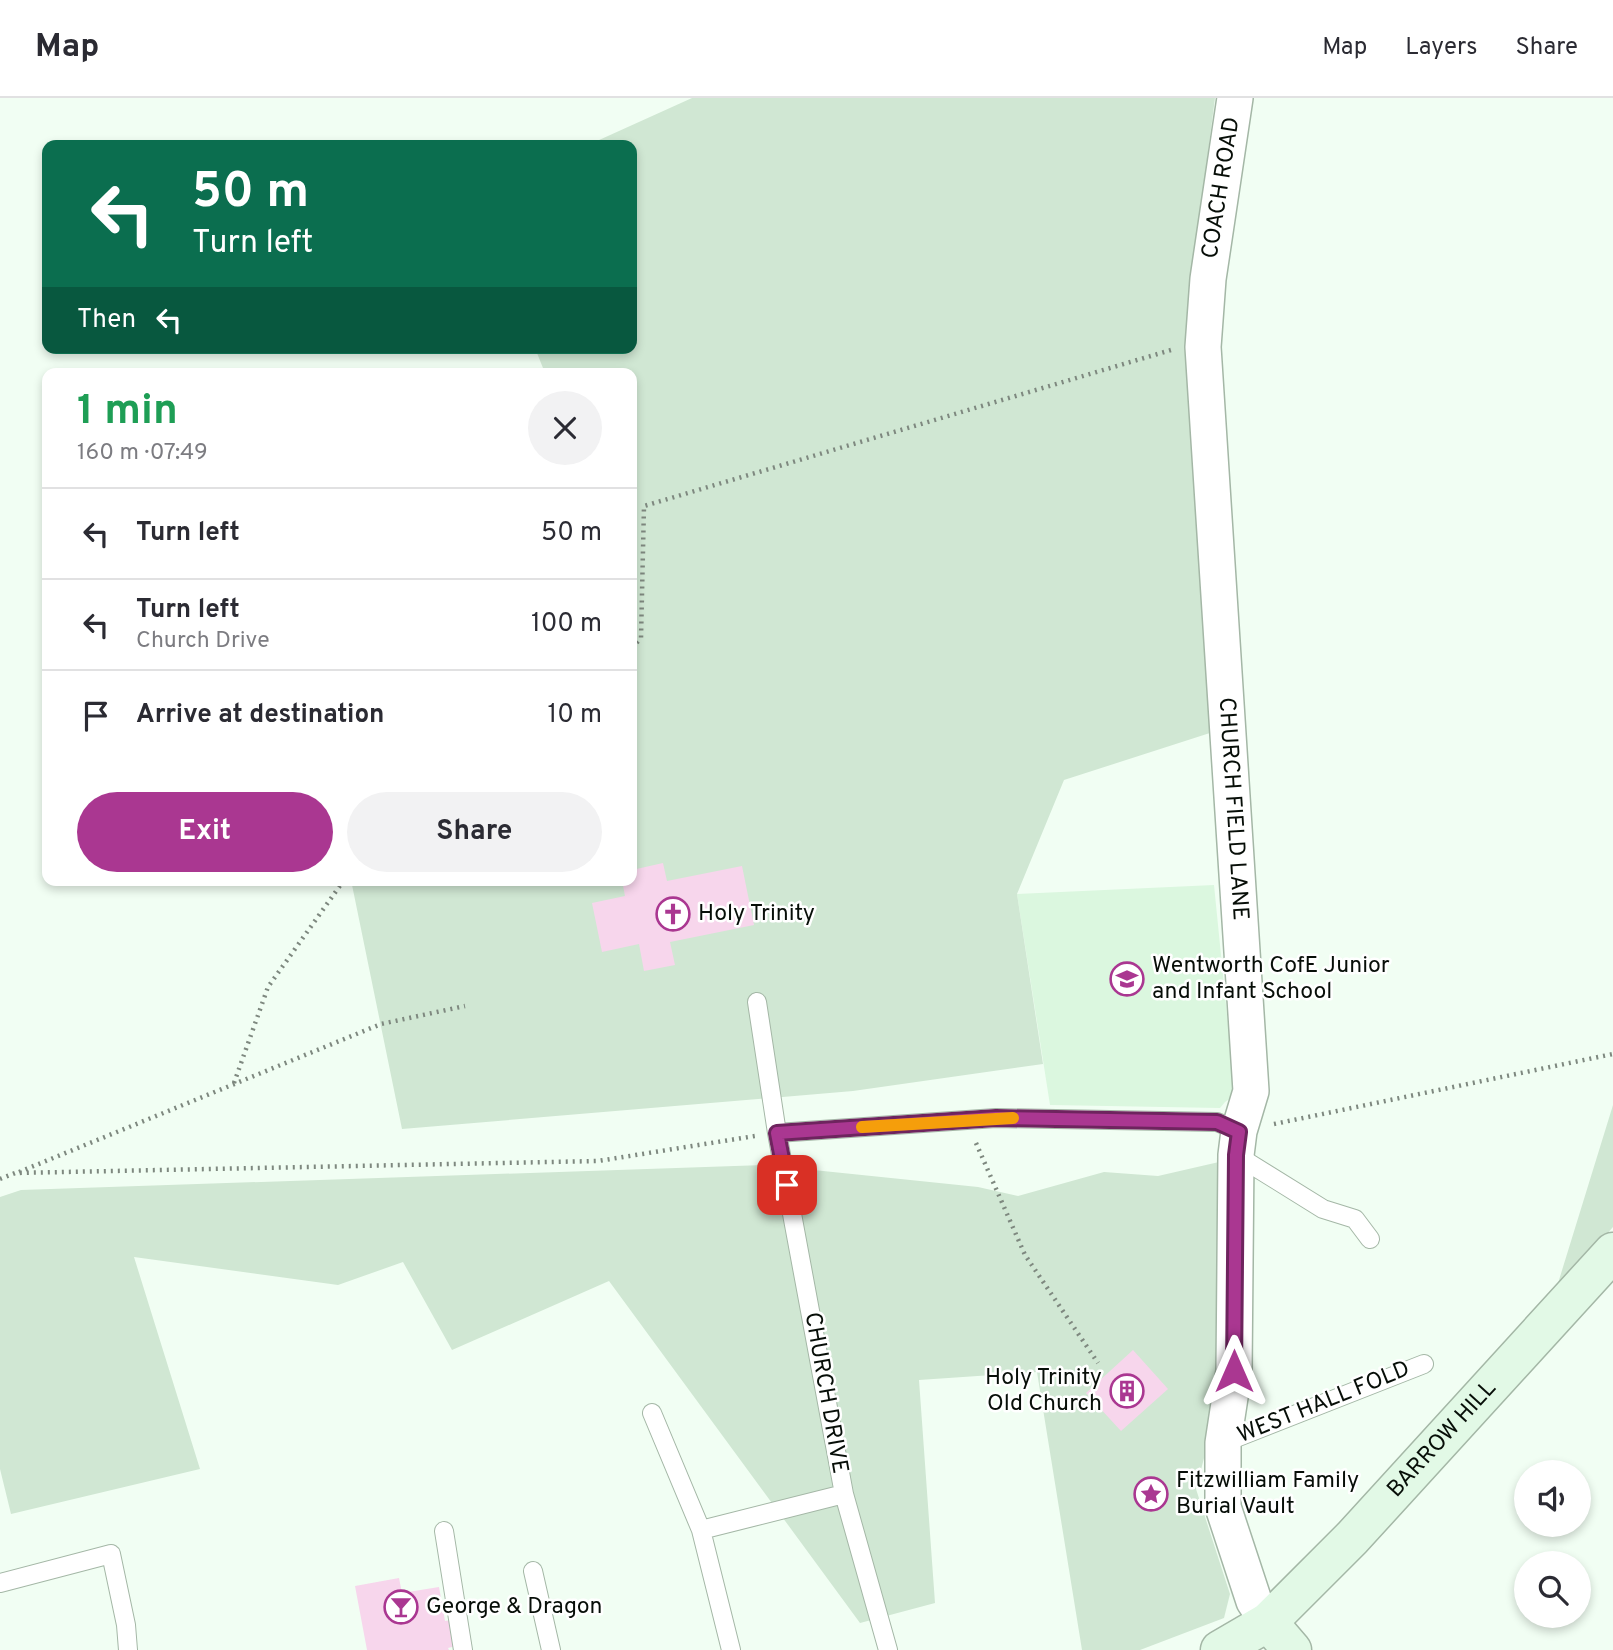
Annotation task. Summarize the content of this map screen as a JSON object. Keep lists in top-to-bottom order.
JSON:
{
  "streets": {
    "main road": ["BARROW HILL"],
    "street": ["COACH ROAD", "CHURCH FIELD LANE"],
    "lane": ["CHURCH DRIVE", "WEST HALL FOLD"]
  },
  "crossings": [
    ["COACH ROAD", "CHURCH FIELD LANE"],
    ["CHURCH FIELD LANE", "WEST HALL FOLD"],
    ["CHURCH FIELD LANE", "BARROW HILL"]
  ],
  "places": {
    "church": ["Holy Trinity"],
    "school or university": ["Wentworth CofE Junior and Infant School"],
    "building": ["Holy Trinity Old Church"],
    "place": ["Fitzwilliam Family Burial Vault"],
    "bar": ["George & Dragon"]
  },
  "page": {
    "header": "Map",
    "nav": ["Map", "Layers", "Share"],
    "turn": ["50 m", "Turn left"],
    "then": "Then",
    "heading": ["1 min", "160 m · 07:49"],
    "list": [
      {
        "name": "Turn left",
        "value": "50 m"
      },
      {
        "name": "Turn left",
        "note": "Church Drive",
        "value": "100 m"
      },
      {
        "name": "Arrive at destination",
        "value": "10 m"
      }
    ],
    "buttons": ["Exit", "Share"]
  }
}
